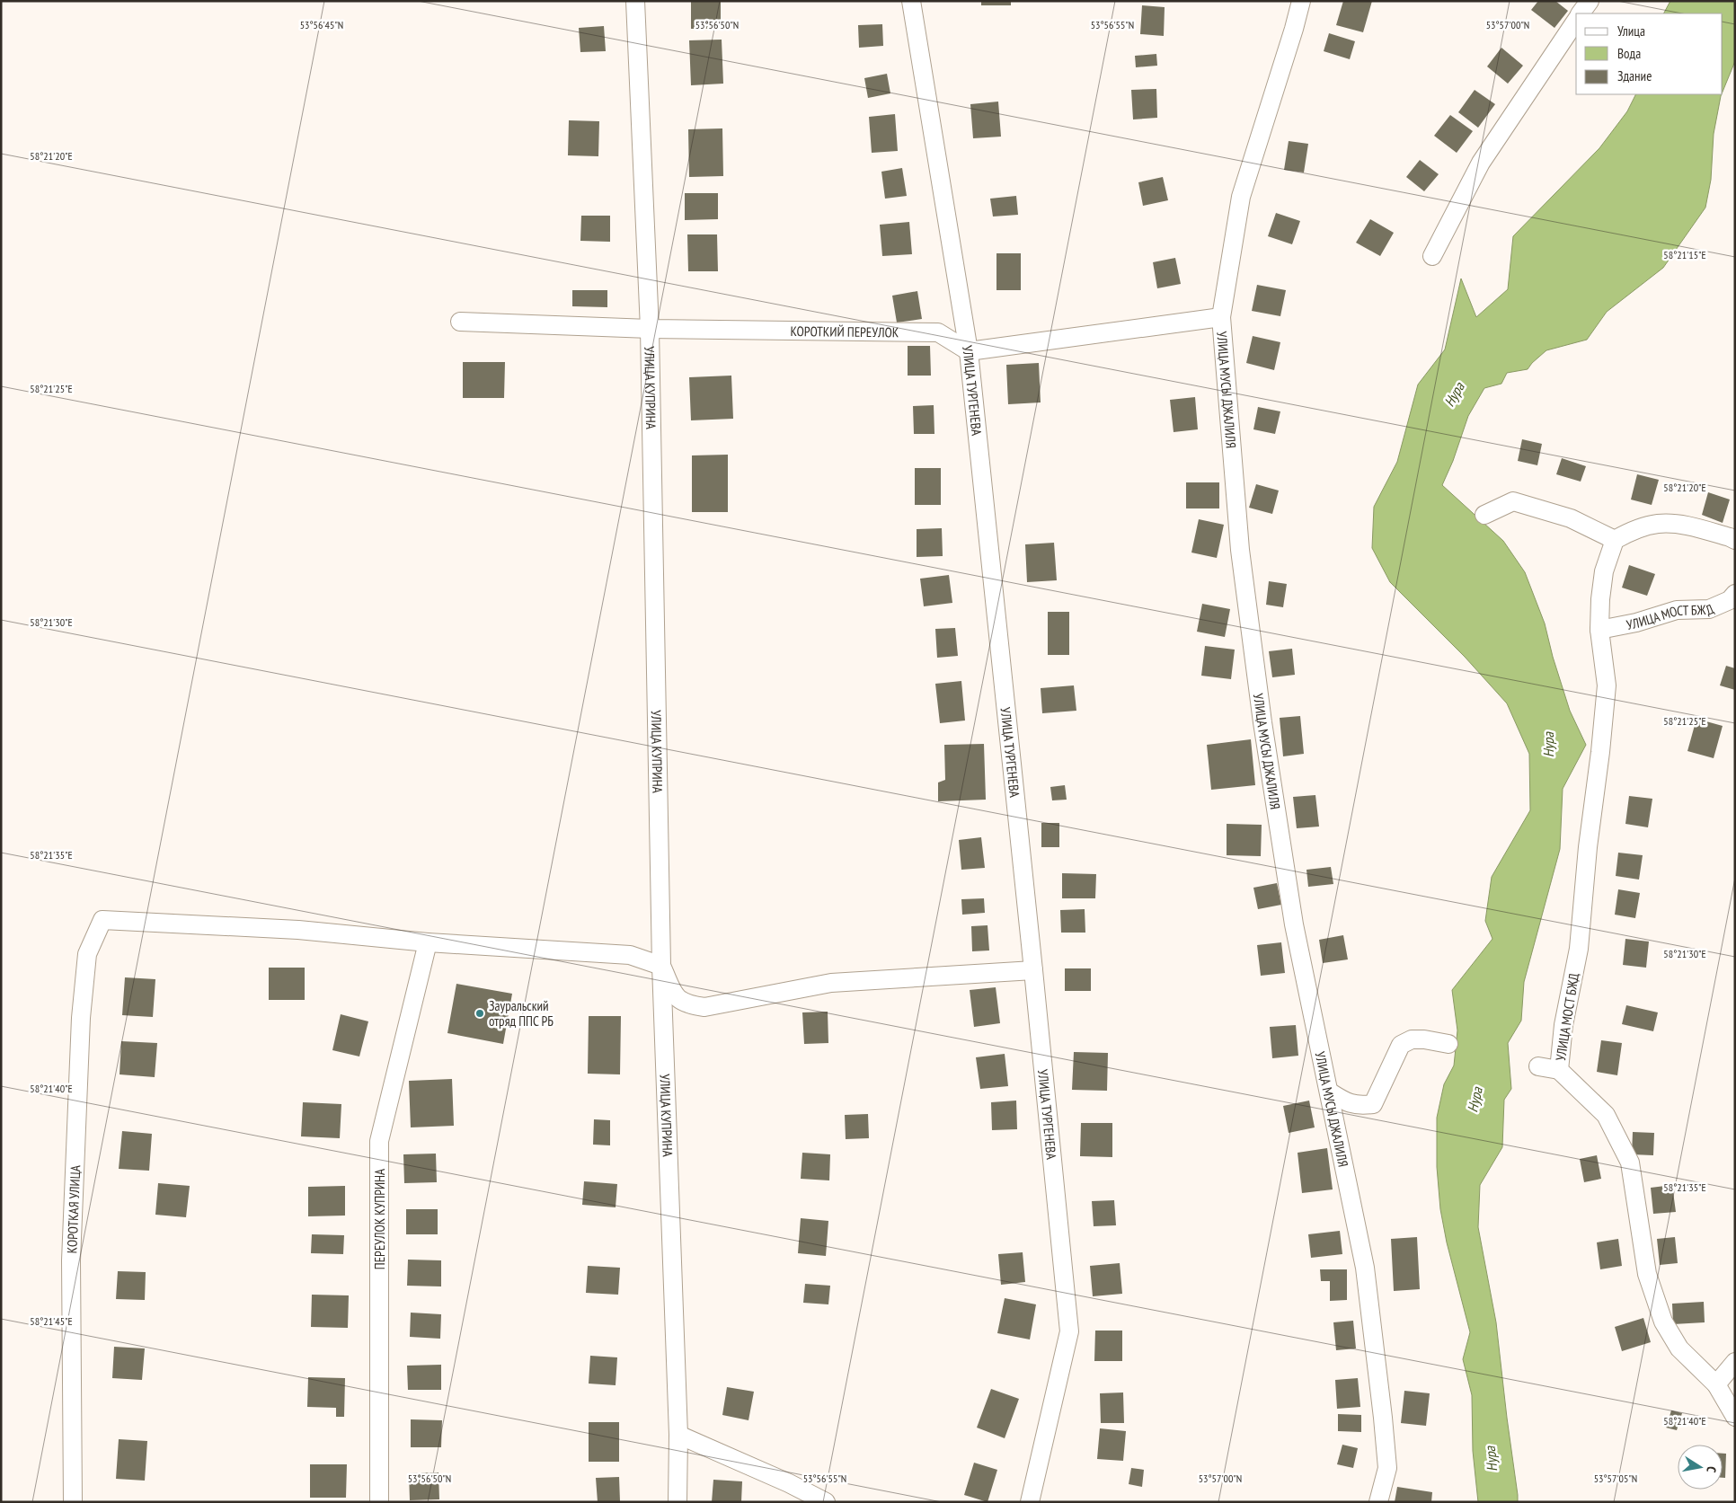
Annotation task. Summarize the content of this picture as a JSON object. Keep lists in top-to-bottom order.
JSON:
{
  "streets": {
    "street": [
      "КОРОТКИЙ ПЕРЕУЛОК",
      "УЛИЦА КУПРИНА",
      "УЛИЦА МУСЫ ДЖАЛИЛЯ",
      "УЛИЦА ТУРГЕНЕВА",
      "УЛИЦА МОСТ БЖД",
      "КОРОТКАЯ УЛИЦА",
      "ПЕРЕУЛОК КУПРИНА"
    ]
  },
  "crossings": [
    ["КОРОТКИЙ ПЕРЕУЛОК", "УЛИЦА КУПРИНА"],
    ["КОРОТКИЙ ПЕРЕУЛОК", "УЛИЦА ТУРГЕНЕВА"],
    ["КОРОТКАЯ УЛИЦА", "ПЕРЕУЛОК КУПРИНА"]
  ],
  "water": ["Нура"],
  "places": ["Зауральский отряд ППС РБ"],
  "legend": ["Улица", "Вода", "Здание"],
  "north": "right",
  "coordinates": [
    "53°56'45\"N",
    "53°56'50\"N",
    "53°56'55\"N",
    "53°57'00\"N",
    "58°21'20\"E",
    "58°21'15\"E",
    "58°21'25\"E",
    "58°21'30\"E",
    "58°21'35\"E",
    "58°21'40\"E",
    "58°21'45\"E",
    "53°57'05\"N"
  ]
}
